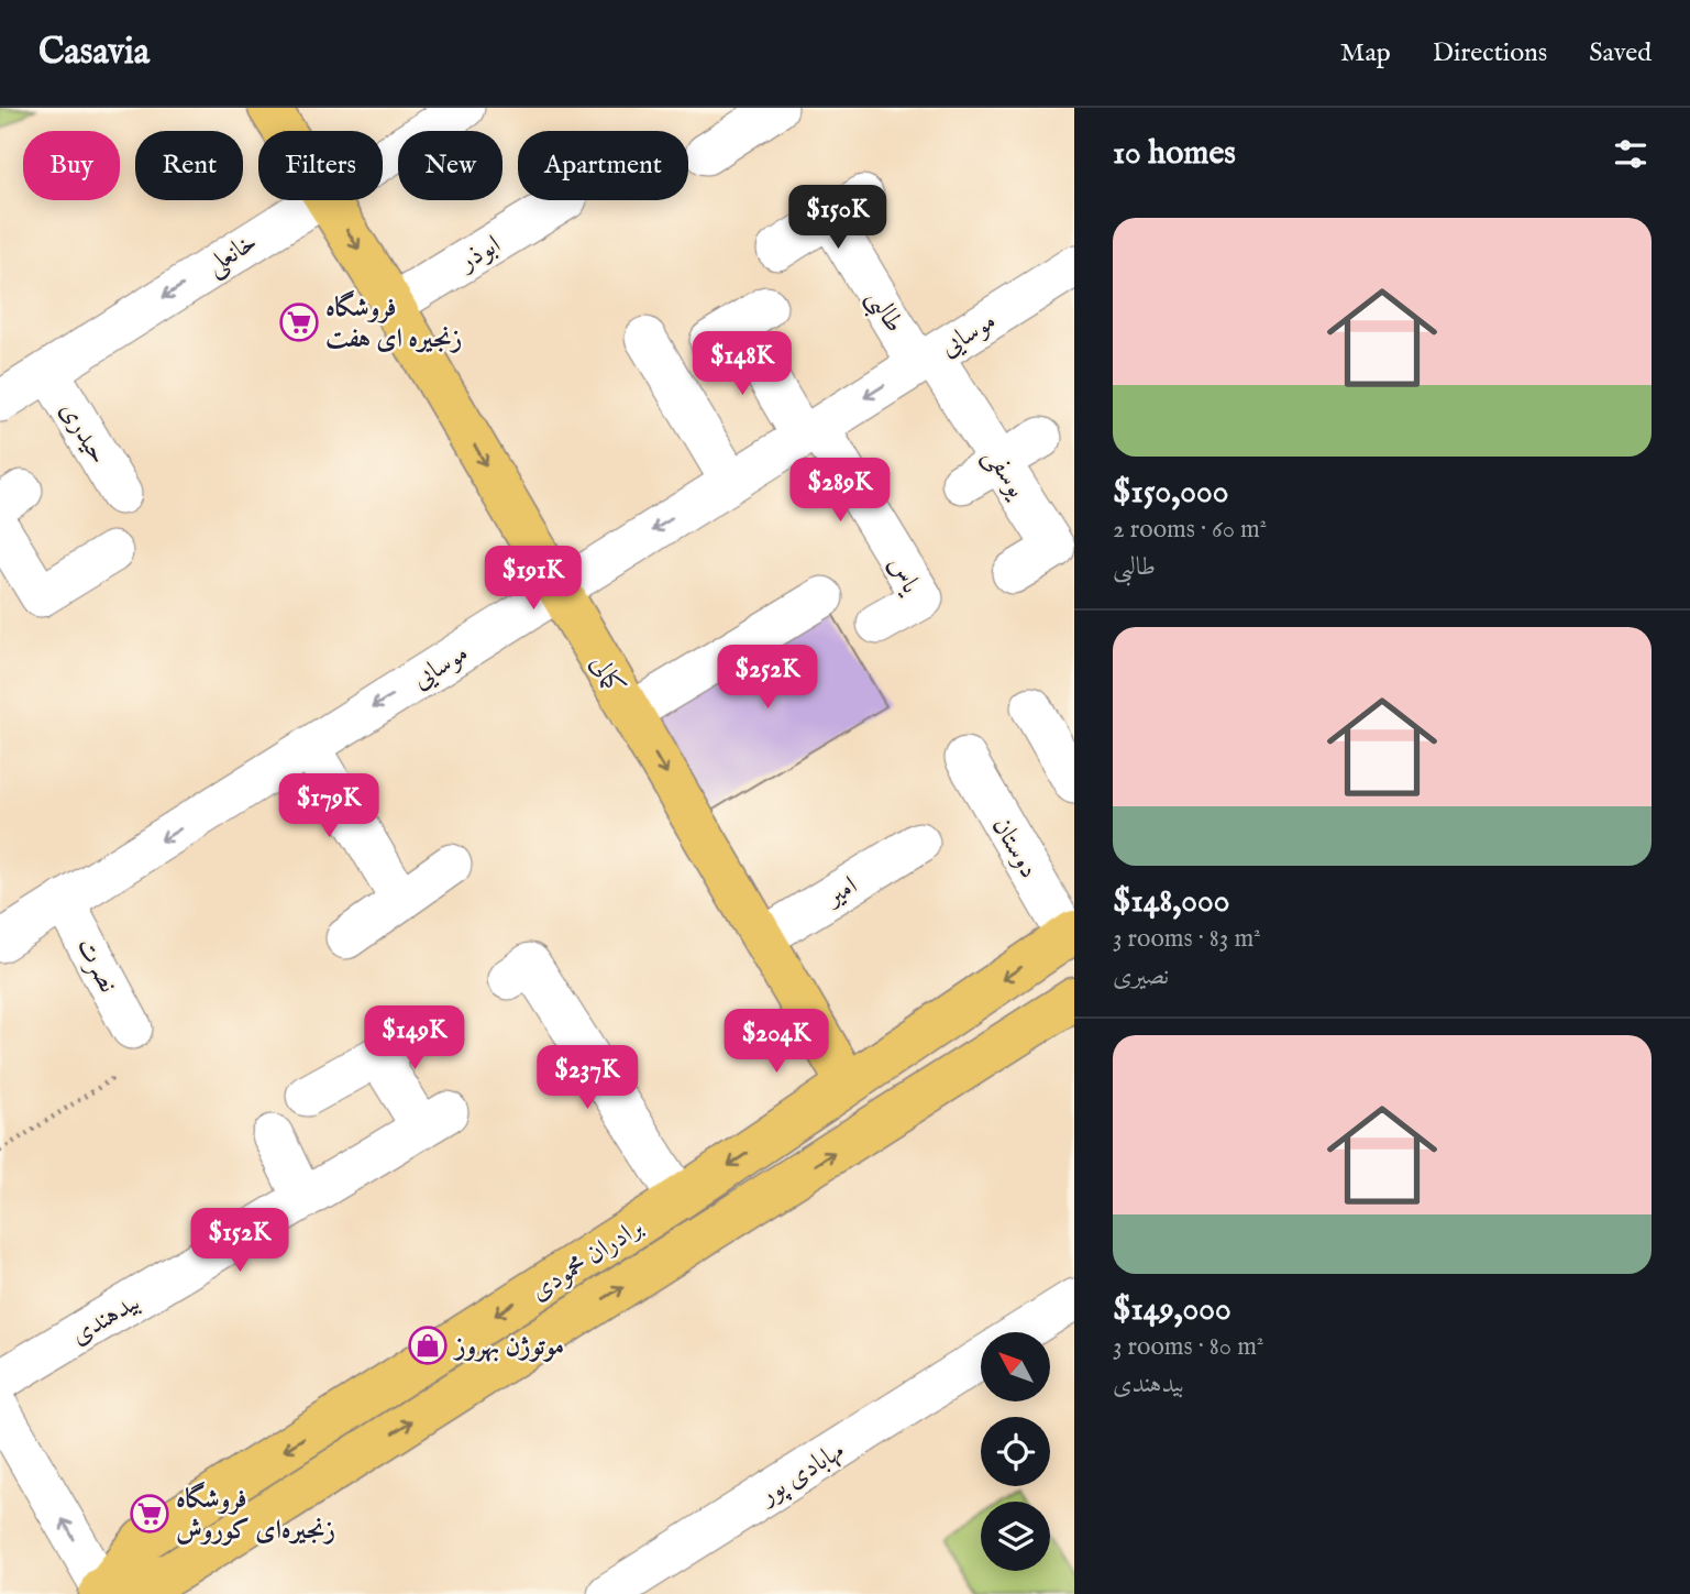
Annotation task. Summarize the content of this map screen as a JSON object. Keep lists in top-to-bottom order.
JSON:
{
  "streets": {
    "main road": ["کمالی", "برادران محمودی"],
    "street": [
      "ابوذر",
      "خانعلی",
      "طالبی",
      "موسایی",
      "حیدری",
      "یوسفی",
      "یاس",
      "دوستان",
      "امیر",
      "نصرت",
      "بیدهندی",
      "مهابادی پور"
    ]
  },
  "crossings": [
    ["ابوذر", "کمالی"],
    ["خانعلی", "حیدری"],
    ["طالبی", "موسایی"],
    ["طالبی", "یوسفی"],
    ["موسایی", "یوسفی"],
    ["موسایی", "یاس"],
    ["موسایی", "کمالی"],
    ["موسایی", "نصرت"],
    ["کمالی", "امیر"],
    ["کمالی", "برادران محمودی"],
    ["دوستان", "برادران محمودی"]
  ],
  "one_way": ["خانعلی", "کمالی"],
  "places": {
    "supermarket": ["فروشگاه زنجیره ای هفت", "فروشگاه زنجیره‌ای کوروش"],
    "shop": ["موتوژن بهروز"]
  },
  "north": "top left",
  "page": {
    "header": "Casavia",
    "nav": ["Map", "Directions", "Saved"],
    "heading": "10 homes",
    "chip": [
      "Buy",
      "Rent",
      "Filters",
      "New",
      "Apartment"
    ],
    "price": [
      "$150K",
      "$148K",
      "$289K",
      "$191K",
      "$252K",
      "$179K",
      "$149K",
      "$204K",
      "$237K",
      "$152K"
    ],
    "list": [
      {
        "name": "$150,000",
        "note": "2 rooms · 60 m² · طالبی"
      },
      {
        "name": "$148,000",
        "note": "3 rooms · 83 m² · نصیری"
      },
      {
        "name": "$149,000",
        "note": "3 rooms · 80 m² · بیدهندی"
      }
    ]
  }
}
